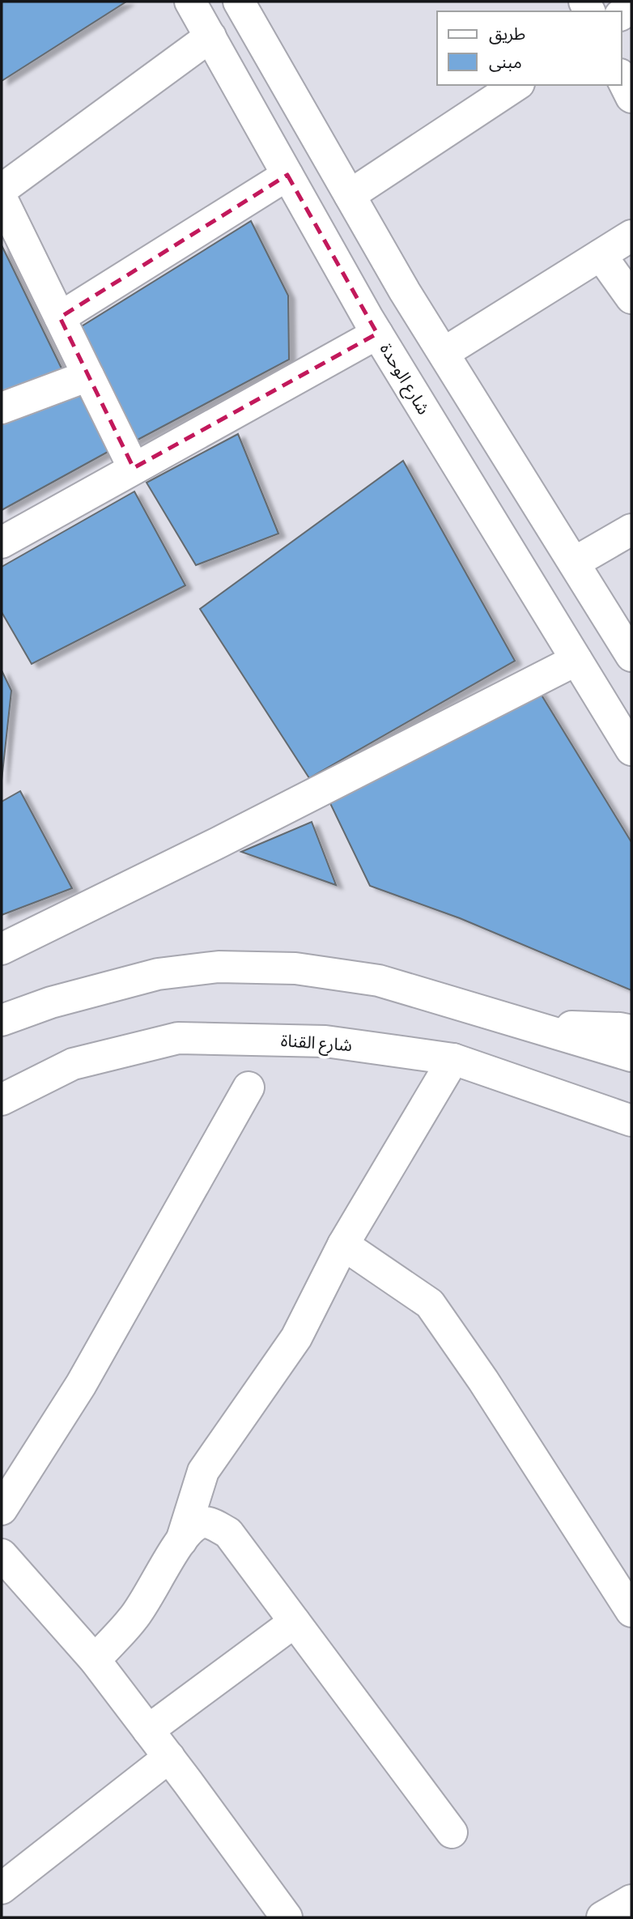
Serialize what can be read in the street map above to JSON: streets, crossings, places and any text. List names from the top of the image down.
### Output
{
  "streets": {
    "street": ["شارع الوحدة", "شارع القناة"]
  },
  "legend": ["طريق", "مبنى"]
}
